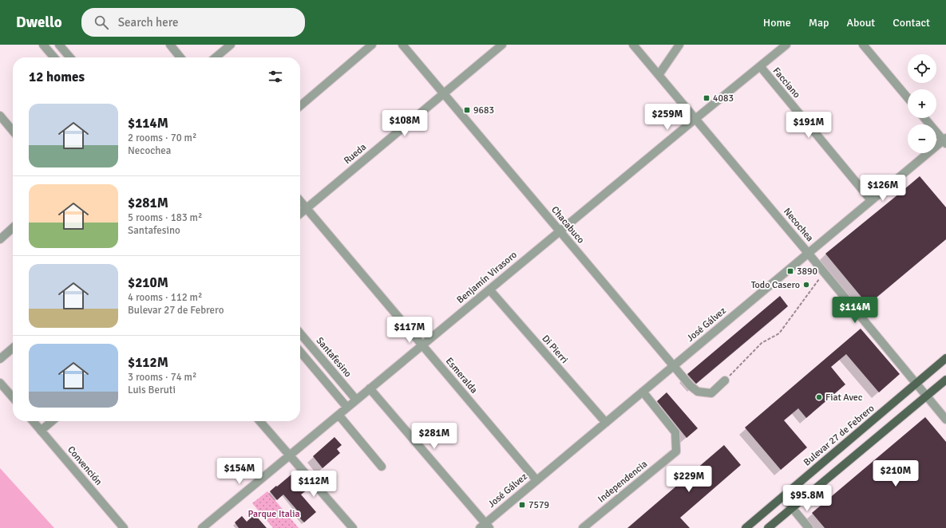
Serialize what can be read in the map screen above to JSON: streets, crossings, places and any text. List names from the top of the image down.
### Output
{
  "streets": {
    "main road": ["Bulevar 27 de Febrero"],
    "street": [
      "Facciano",
      "Rueda",
      "Chacabuco",
      "Necochea",
      "Benjamín Virasoro",
      "José Gálvez",
      "Di Pierri",
      "Santafesino",
      "Esmeralda",
      "Convención",
      "Independencia"
    ]
  },
  "crossings": [
    ["Facciano", "Benjamín Virasoro"],
    ["Facciano", "José Gálvez"],
    ["Rueda", "Chacabuco"],
    ["Rueda", "Esmeralda"],
    ["Chacabuco", "Benjamín Virasoro"],
    ["Chacabuco", "José Gálvez"],
    ["Necochea", "Benjamín Virasoro"],
    ["Necochea", "José Gálvez"],
    ["Necochea", "Bulevar 27 de Febrero"],
    ["Benjamín Virasoro", "Di Pierri"],
    ["Benjamín Virasoro", "Santafesino"],
    ["Benjamín Virasoro", "Esmeralda"],
    ["José Gálvez", "Di Pierri"],
    ["José Gálvez", "Esmeralda"],
    ["José Gálvez", "Independencia"]
  ],
  "parks": ["Parque Italia"],
  "places": {
    "transit": [
      "4083",
      "9683",
      "3890",
      "7579"
    ],
    "other": ["Todo Casero", "Fiat Avec"]
  },
  "page": {
    "header": "Dwello",
    "search": "Search here",
    "nav": [
      "Home",
      "Map",
      "About",
      "Contact"
    ],
    "map_buttons": ["+", "−"],
    "heading": "12 homes",
    "list": [
      {
        "name": "$114M",
        "note": "2 rooms · 70 m² · Necochea"
      },
      {
        "name": "$281M",
        "note": "5 rooms · 183 m² · Santafesino"
      },
      {
        "name": "$210M",
        "note": "4 rooms · 112 m² · Bulevar 27 de Febrero"
      },
      {
        "name": "$112M",
        "note": "3 rooms · 74 m² · Luis Beruti"
      }
    ],
    "price": [
      "$259M",
      "$108M",
      "$191M",
      "$126M",
      "$114M",
      "$117M",
      "$281M",
      "$154M",
      "$210M",
      "$229M",
      "$112M",
      "$95.8M"
    ]
  }
}
